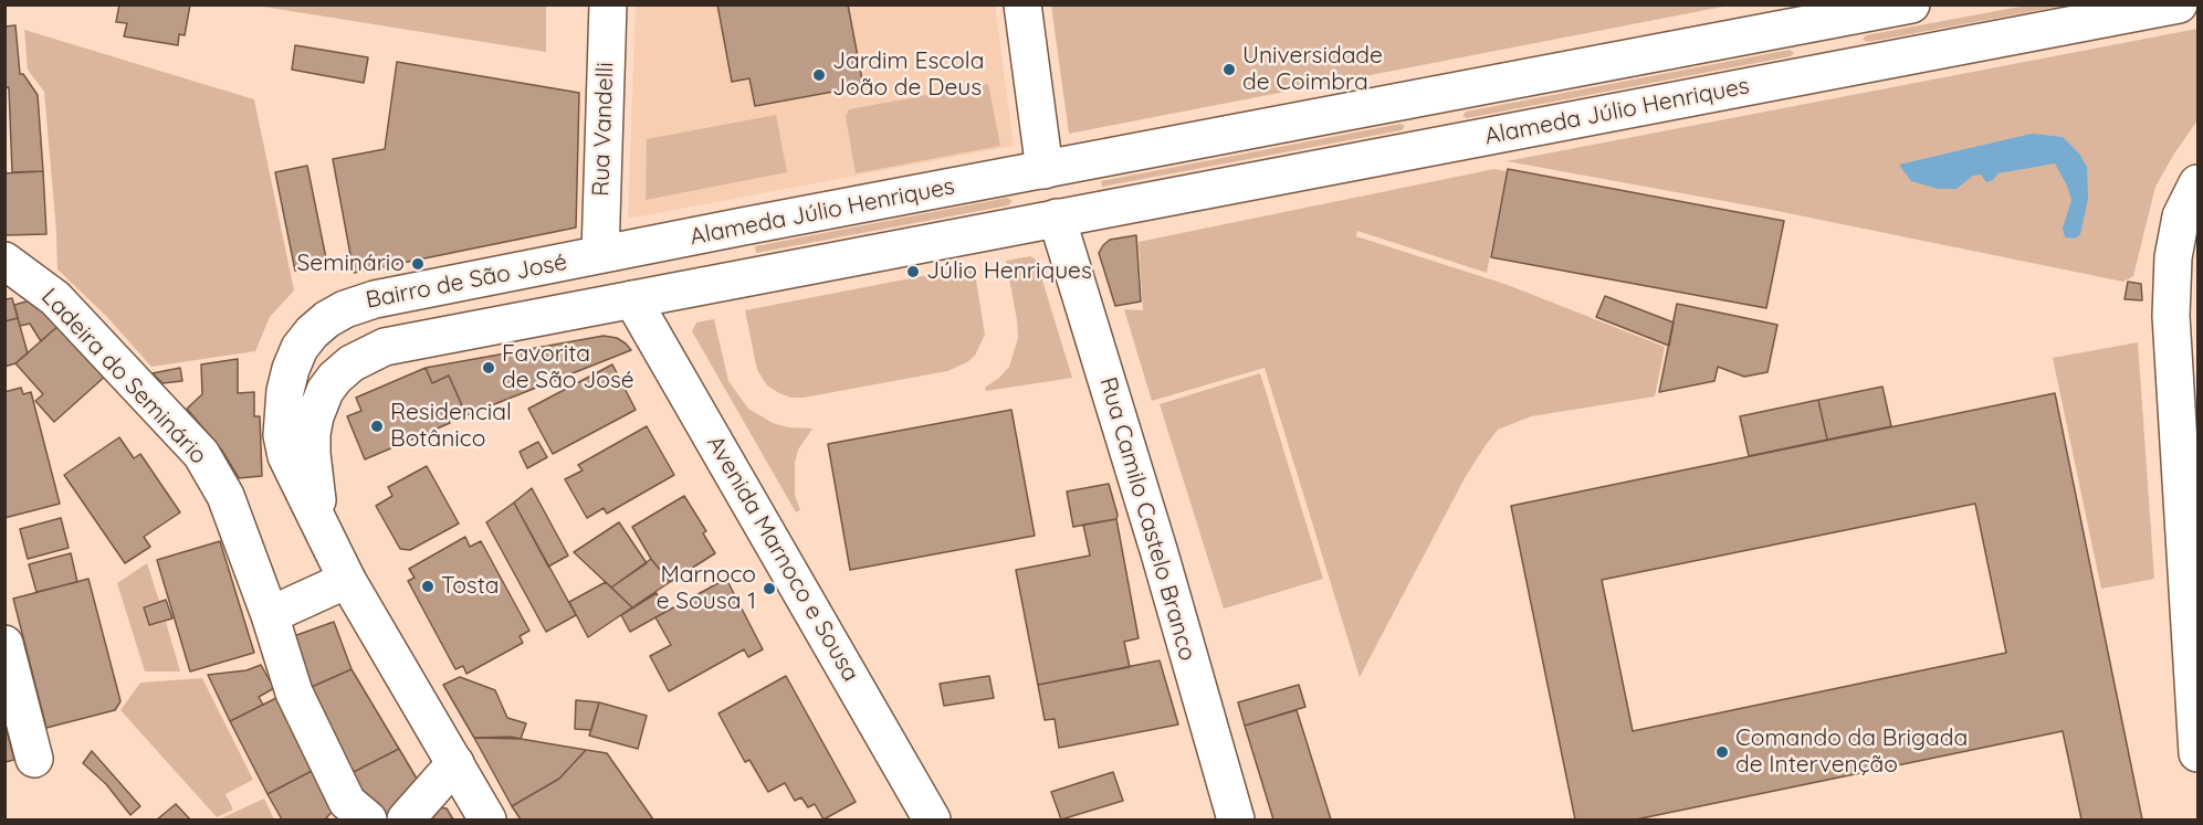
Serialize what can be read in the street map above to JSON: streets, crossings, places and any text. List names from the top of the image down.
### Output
{
  "streets": {
    "main road": [
      "Alameda Júlio Henriques",
      "Rua Vandelli",
      "Bairro de São José",
      "Ladeira do Seminário",
      "Rua Camilo Castelo Branco",
      "Avenida Marnoco e Sousa"
    ]
  },
  "crossings": [
    ["Alameda Júlio Henriques", "Rua Vandelli"],
    ["Alameda Júlio Henriques", "Bairro de São José"],
    ["Alameda Júlio Henriques", "Rua Camilo Castelo Branco"],
    ["Alameda Júlio Henriques", "Avenida Marnoco e Sousa"],
    ["Rua Vandelli", "Bairro de São José"],
    ["Rua Vandelli", "Avenida Marnoco e Sousa"],
    ["Bairro de São José", "Avenida Marnoco e Sousa"]
  ],
  "places": [
    "Universidade de Coimbra",
    "Jardim Escola João de Deus",
    "Seminário",
    "Júlio Henriques",
    "Favorita de São José",
    "Residencial Botânico",
    "Tosta",
    "Marnoco e Sousa 1",
    "Comando da Brigada de Intervenção"
  ]
}
